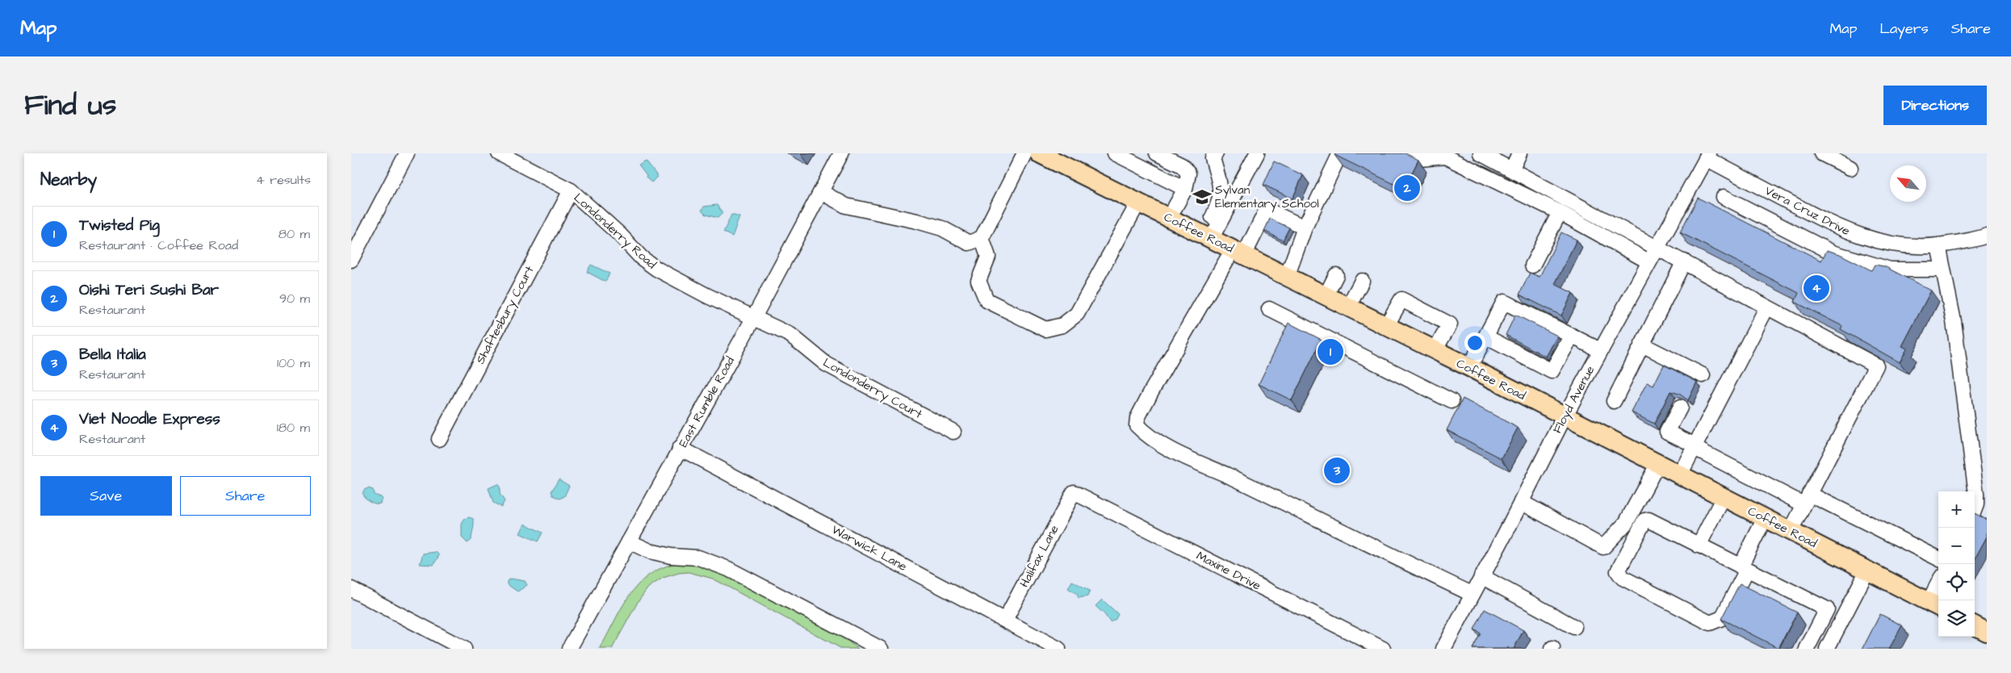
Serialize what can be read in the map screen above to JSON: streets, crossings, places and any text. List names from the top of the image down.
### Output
{
  "streets": {
    "main road": ["Coffee Road"],
    "street": [
      "Vera Cruz Drive",
      "Londonderry Road",
      "Shaftesbury Court",
      "Londonderry Court",
      "Floyd Avenue",
      "East Rumble Road",
      "Warwick Lane",
      "Halifax Lane",
      "Maxine Drive"
    ]
  },
  "crossings": [
    ["Vera Cruz Drive", "Floyd Avenue"],
    ["Londonderry Road", "Shaftesbury Court"],
    ["Londonderry Road", "Londonderry Court"],
    ["Londonderry Road", "East Rumble Road"],
    ["Coffee Road", "Floyd Avenue"],
    ["Londonderry Court", "East Rumble Road"],
    ["East Rumble Road", "Warwick Lane"],
    ["Warwick Lane", "Halifax Lane"],
    ["Halifax Lane", "Maxine Drive"]
  ],
  "places": {
    "school or university": ["Sylvan Elementary School"]
  },
  "north": "top left",
  "page": {
    "header": "Map",
    "nav": ["Map", "Layers", "Share"],
    "title": "Find us",
    "buttons": [
      "Directions",
      ["Save", "Share"]
    ],
    "heading": ["Nearby", "4 results"],
    "pins": [
      "2",
      "4",
      "1",
      "3"
    ],
    "list": [
      {
        "mark": "1",
        "name": "Twisted Pig",
        "note": "Restaurant · Coffee Road",
        "value": "80 m"
      },
      {
        "mark": "2",
        "name": "Oishi Teri Sushi Bar",
        "note": "Restaurant",
        "value": "90 m"
      },
      {
        "mark": "3",
        "name": "Bella Italia",
        "note": "Restaurant",
        "value": "100 m"
      },
      {
        "mark": "4",
        "name": "Viet Noodle Express",
        "note": "Restaurant",
        "value": "180 m"
      }
    ],
    "map_buttons": ["+", "−"]
  }
}
